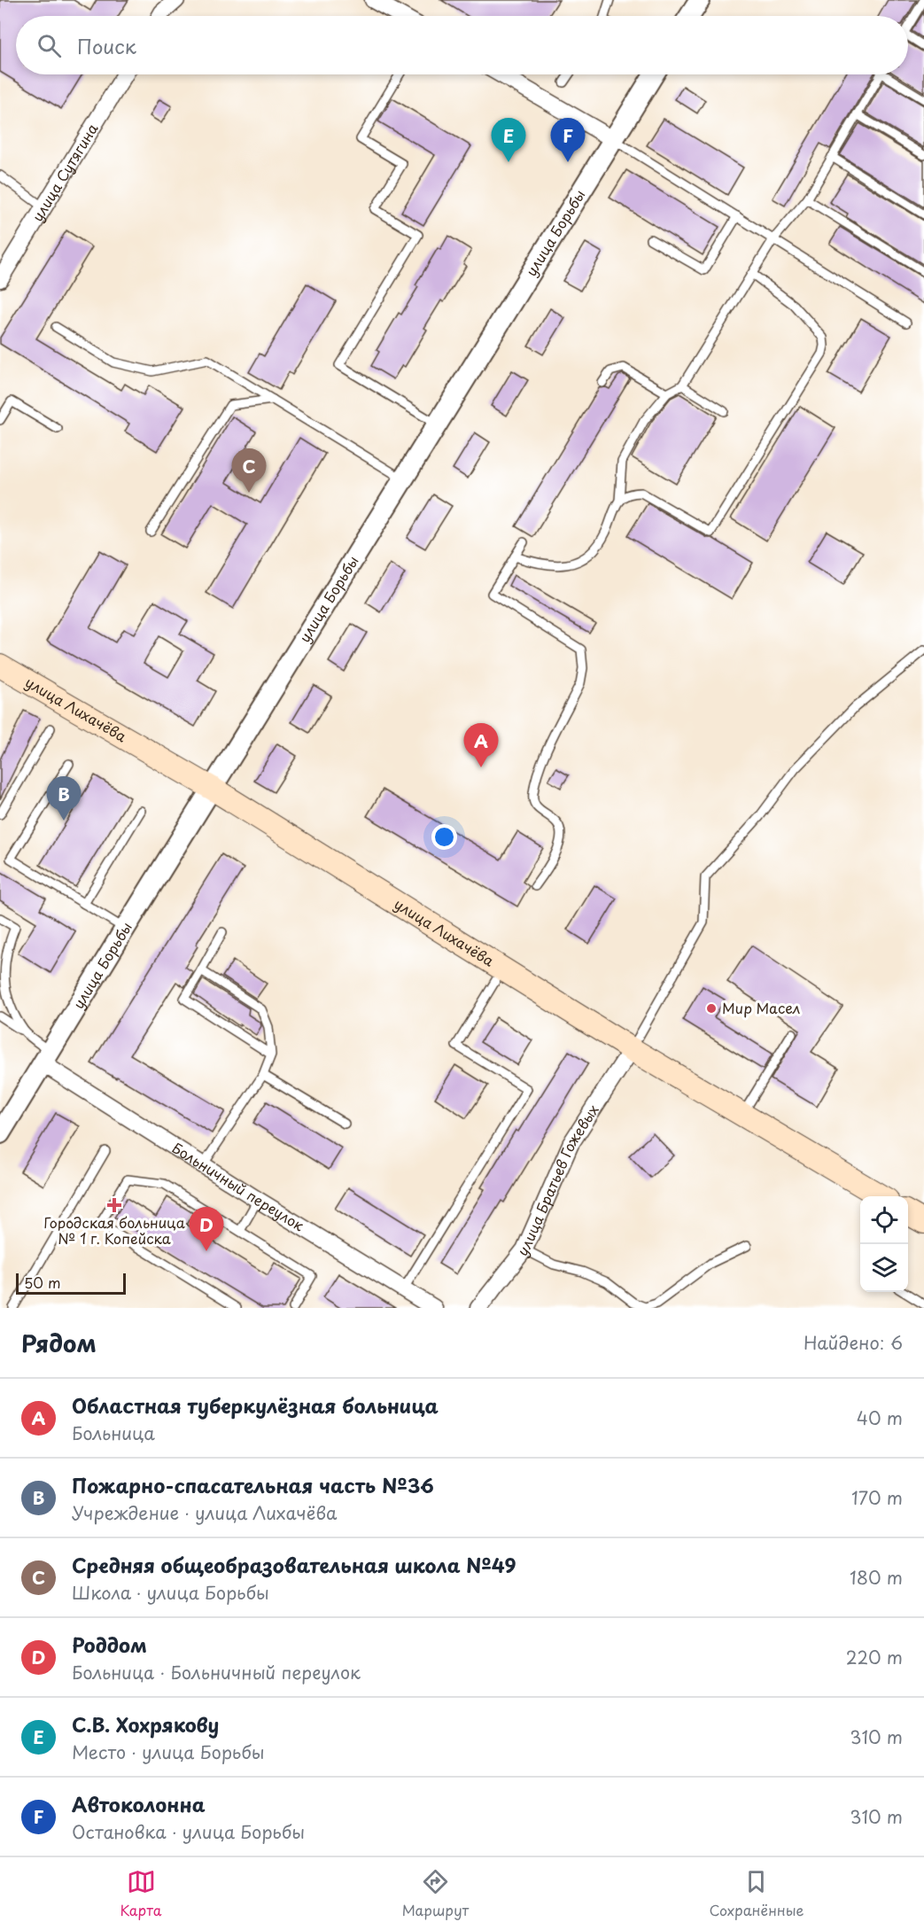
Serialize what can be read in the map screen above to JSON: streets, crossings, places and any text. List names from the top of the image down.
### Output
{
  "streets": {
    "main road": ["улица Лихачёва"],
    "street": [
      "улица Сутягина",
      "улица Борьбы",
      "улица Братьев Гожевых",
      "Больничный переулок"
    ]
  },
  "crossings": [
    ["улица Борьбы", "улица Лихачёва"],
    ["улица Борьбы", "Больничный переулок"],
    ["улица Лихачёва", "улица Братьев Гожевых"]
  ],
  "places": {
    "other": ["Мир Масел"],
    "health": ["Городская больница № 1 г. Копейска"]
  },
  "scale_bar": "50 m",
  "page": {
    "search": "Поиск",
    "pins": [
      "E",
      "F",
      "C",
      "A",
      "B",
      "D"
    ],
    "scale": "50 m",
    "heading": ["Рядом", "Найдено: 6"],
    "list": [
      {
        "mark": "A",
        "name": "Областная туберкулёзная больница",
        "note": "Больница",
        "value": "40 m"
      },
      {
        "mark": "B",
        "name": "Пожарно-спасательная часть №36",
        "note": "Учреждение · улица Лихачёва",
        "value": "170 m"
      },
      {
        "mark": "C",
        "name": "Средняя общеобразовательная школа №49",
        "note": "Школа · улица Борьбы",
        "value": "180 m"
      },
      {
        "mark": "D",
        "name": "Роддом",
        "note": "Больница · Больничный переулок",
        "value": "220 m"
      },
      {
        "mark": "E",
        "name": "С.В. Хохрякову",
        "note": "Место · улица Борьбы",
        "value": "310 m"
      },
      {
        "mark": "F",
        "name": "Автоколонна",
        "note": "Остановка · улица Борьбы",
        "value": "310 m"
      }
    ],
    "nav": ["Карта", "Маршрут", "Сохранённые"]
  }
}
